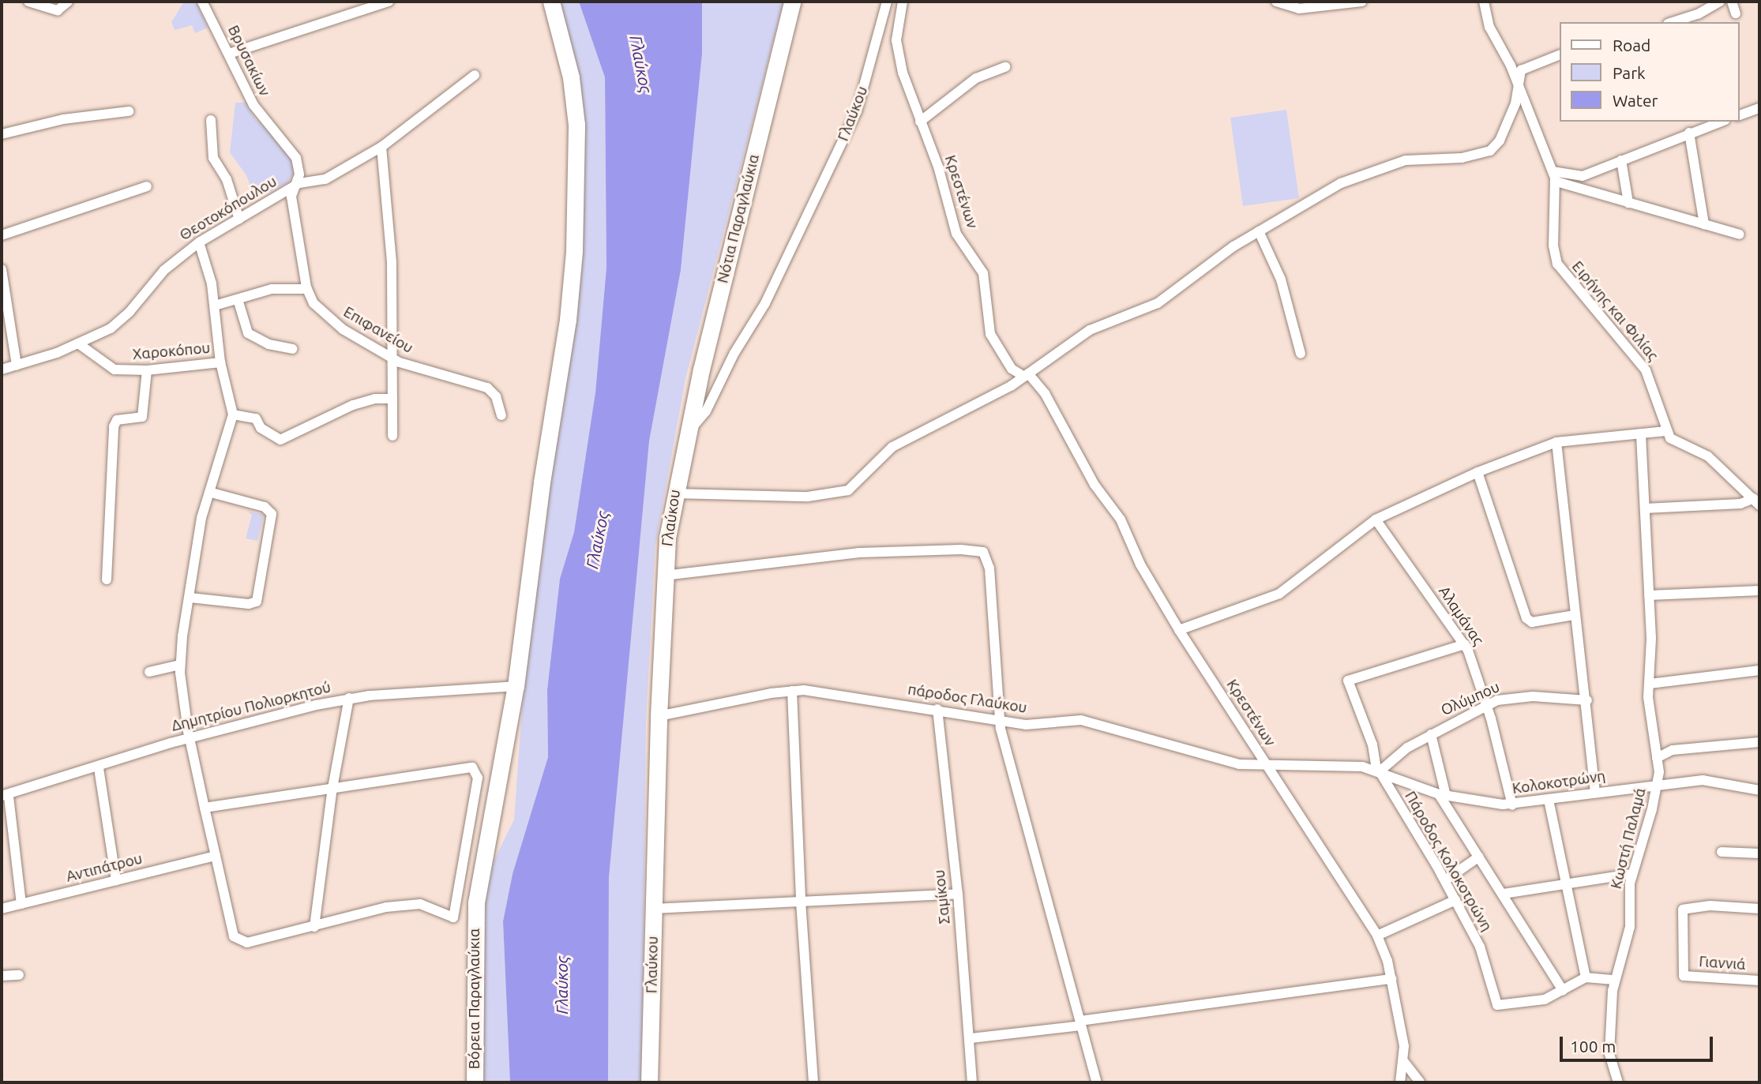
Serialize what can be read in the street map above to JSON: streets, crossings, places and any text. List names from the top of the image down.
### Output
{
  "streets": {
    "main road": ["Γλαύκου", "Νότια Παραγλαύκια", "Βόρεια Παραγλαύκια"],
    "street": [
      "Βρυσακίων",
      "Κρεστένων",
      "Θεοτοκόπουλου",
      "Ειρήνης και Φιλίας",
      "Επιφανείου",
      "Χαροκόπου",
      "Αλαμάνας",
      "πάροδος Γλαύκου",
      "Ολύμπου",
      "Δημητρίου Πολιορκητού",
      "Κολοκοτρώνη",
      "Κωστή Παλαμά",
      "Πάροδος Κολοκοτρώνη",
      "Αντιπάτρου",
      "Σαμίκου",
      "Γιαννιά"
    ]
  },
  "crossings": [
    ["Βρυσακίων", "Θεοτοκόπουλου"],
    ["Βρυσακίων", "Επιφανείου"],
    ["Γλαύκου", "Νότια Παραγλαύκια"],
    ["Γλαύκου", "πάροδος Γλαύκου"],
    ["Κρεστένων", "πάροδος Γλαύκου"],
    ["Κρεστένων", "Κολοκοτρώνη"],
    ["Θεοτοκόπουλου", "Επιφανείου"],
    ["Θεοτοκόπουλου", "Χαροκόπου"],
    ["Αλαμάνας", "Ολύμπου"],
    ["Αλαμάνας", "Κολοκοτρώνη"],
    ["Αλαμάνας", "Πάροδος Κολοκοτρώνη"],
    ["πάροδος Γλαύκου", "Κολοκοτρώνη"],
    ["πάροδος Γλαύκου", "Σαμίκου"],
    ["Ολύμπου", "Κολοκοτρώνη"],
    ["Ολύμπου", "Πάροδος Κολοκοτρώνη"],
    ["Δημητρίου Πολιορκητού", "Βόρεια Παραγλαύκια"],
    ["Κολοκοτρώνη", "Κωστή Παλαμά"],
    ["Κολοκοτρώνη", "Πάροδος Κολοκοτρώνη"]
  ],
  "water": ["Γλαύκος"],
  "legend": ["Road", "Park", "Water"],
  "scale_bar": "100 m"
}
